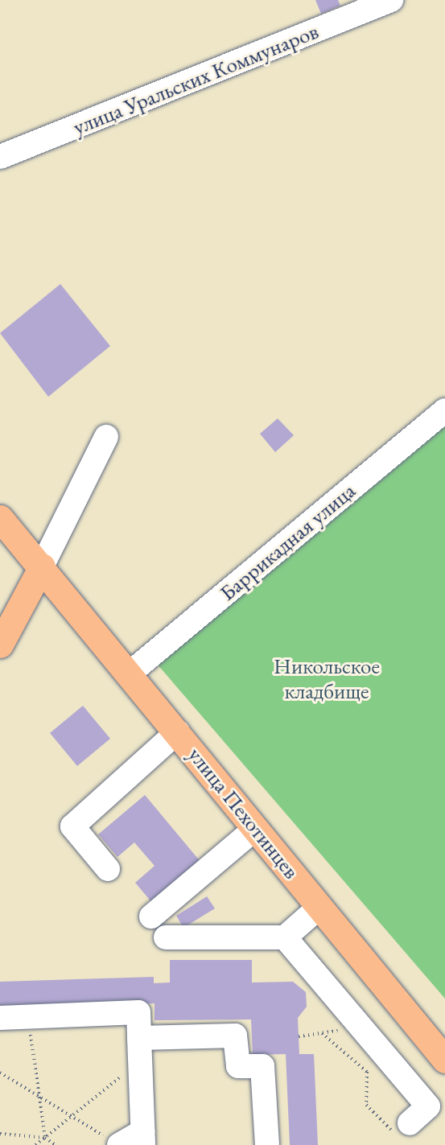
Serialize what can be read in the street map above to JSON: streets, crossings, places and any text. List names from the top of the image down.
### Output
{
  "streets": {
    "main road": ["улица Пехотинцев"],
    "street": ["улица Уральских Коммунаров", "Баррикадная улица"]
  },
  "crossings": [
    ["Баррикадная улица", "улица Пехотинцев"]
  ],
  "parks": ["Никольское кладбище"]
}
